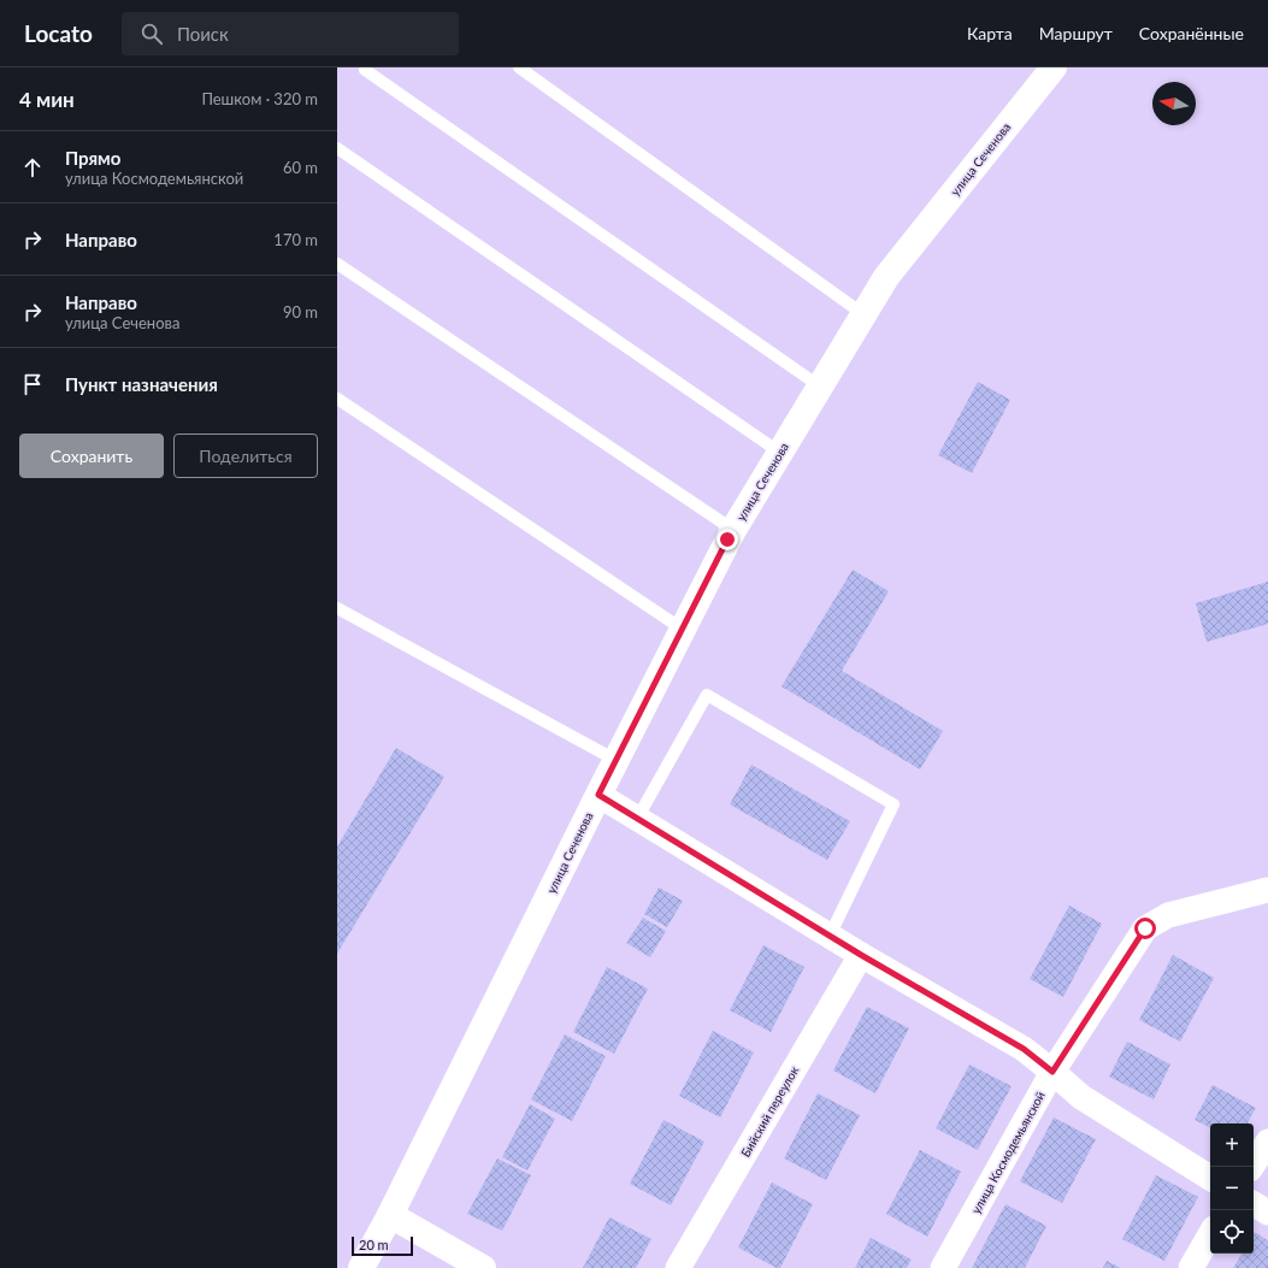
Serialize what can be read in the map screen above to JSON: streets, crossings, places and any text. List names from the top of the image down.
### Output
{
  "streets": {
    "street": ["улица Сеченова", "Бийский переулок", "улица Космодемьянской"]
  },
  "scale_bar": "20 m",
  "north": "left",
  "page": {
    "header": "Locato",
    "search": "Поиск",
    "nav": ["Карта", "Маршрут", "Сохранённые"],
    "heading": ["4 мин", "Пешком · 320 m"],
    "list": [
      ["Прямо", "улица Космодемьянской", "60 m"],
      ["Направо", "170 m"],
      ["Направо", "улица Сеченова", "90 m"],
      "Пункт назначения"
    ],
    "buttons": ["Сохранить", "Поделиться"],
    "map_buttons": ["+", "−"],
    "scale": "20 m"
  }
}
